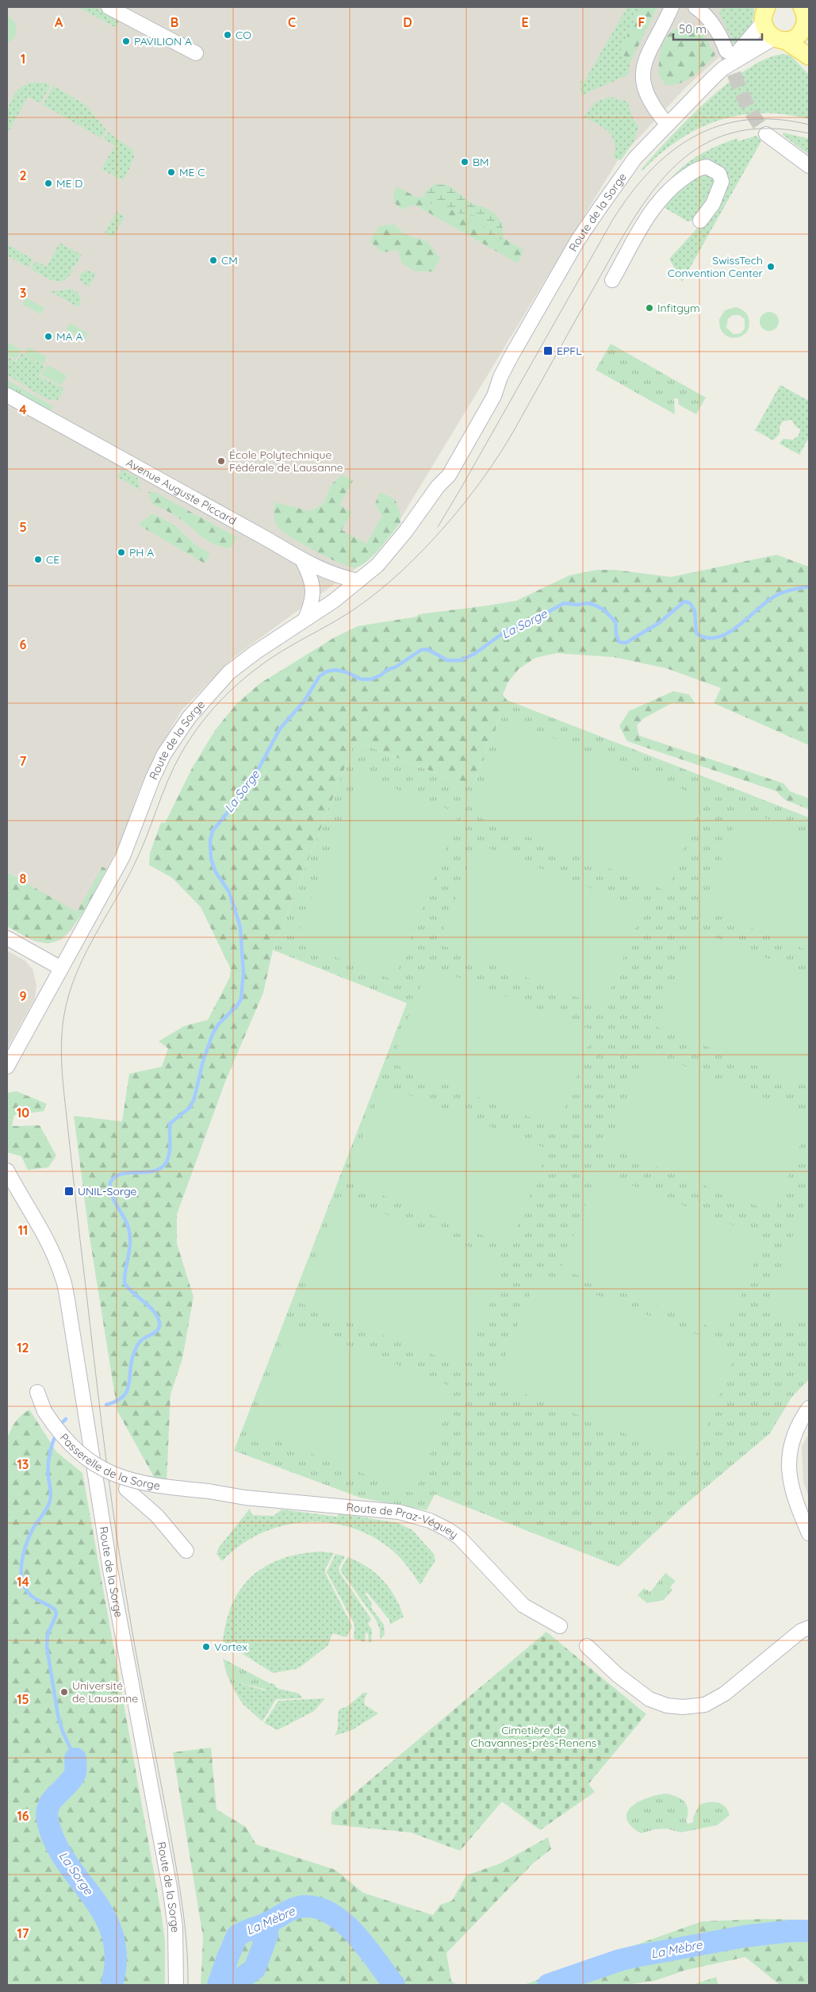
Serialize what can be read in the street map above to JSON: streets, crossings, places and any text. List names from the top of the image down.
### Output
{
  "streets": {
    "street": [
      "Route de la Sorge",
      "Avenue Auguste Piccard",
      "Passerelle de la Sorge",
      "Route de Praz-Véguey"
    ]
  },
  "crossings": [
    ["Route de la Sorge", "Avenue Auguste Piccard"],
    ["Passerelle de la Sorge", "Route de Praz-Véguey"]
  ],
  "water": ["La Sorge", "La Mèbre"],
  "parks": ["Cimetière de Chavannes-près-Renens"],
  "places": {
    "other": [
      "CO",
      "PAVILION A",
      "BM",
      "ME C",
      "ME D",
      "CM",
      "SwissTech Convention Center",
      "Infitgym",
      "MA A",
      "École Polytechnique Fédérale de Lausanne",
      "PH A",
      "CE",
      "Vortex",
      "Université de Lausanne"
    ],
    "transit": ["EPFL", "UNIL-Sorge"]
  },
  "scale_bar": "50 m",
  "grid": {
    "columns": [
      "A",
      "B",
      "C",
      "D",
      "E",
      "F"
    ],
    "rows": [
      "1",
      "2",
      "3",
      "4",
      "5",
      "6",
      "7",
      "8",
      "9",
      "10",
      "11",
      "12",
      "13",
      "14",
      "15",
      "16",
      "17"
    ]
  }
}
